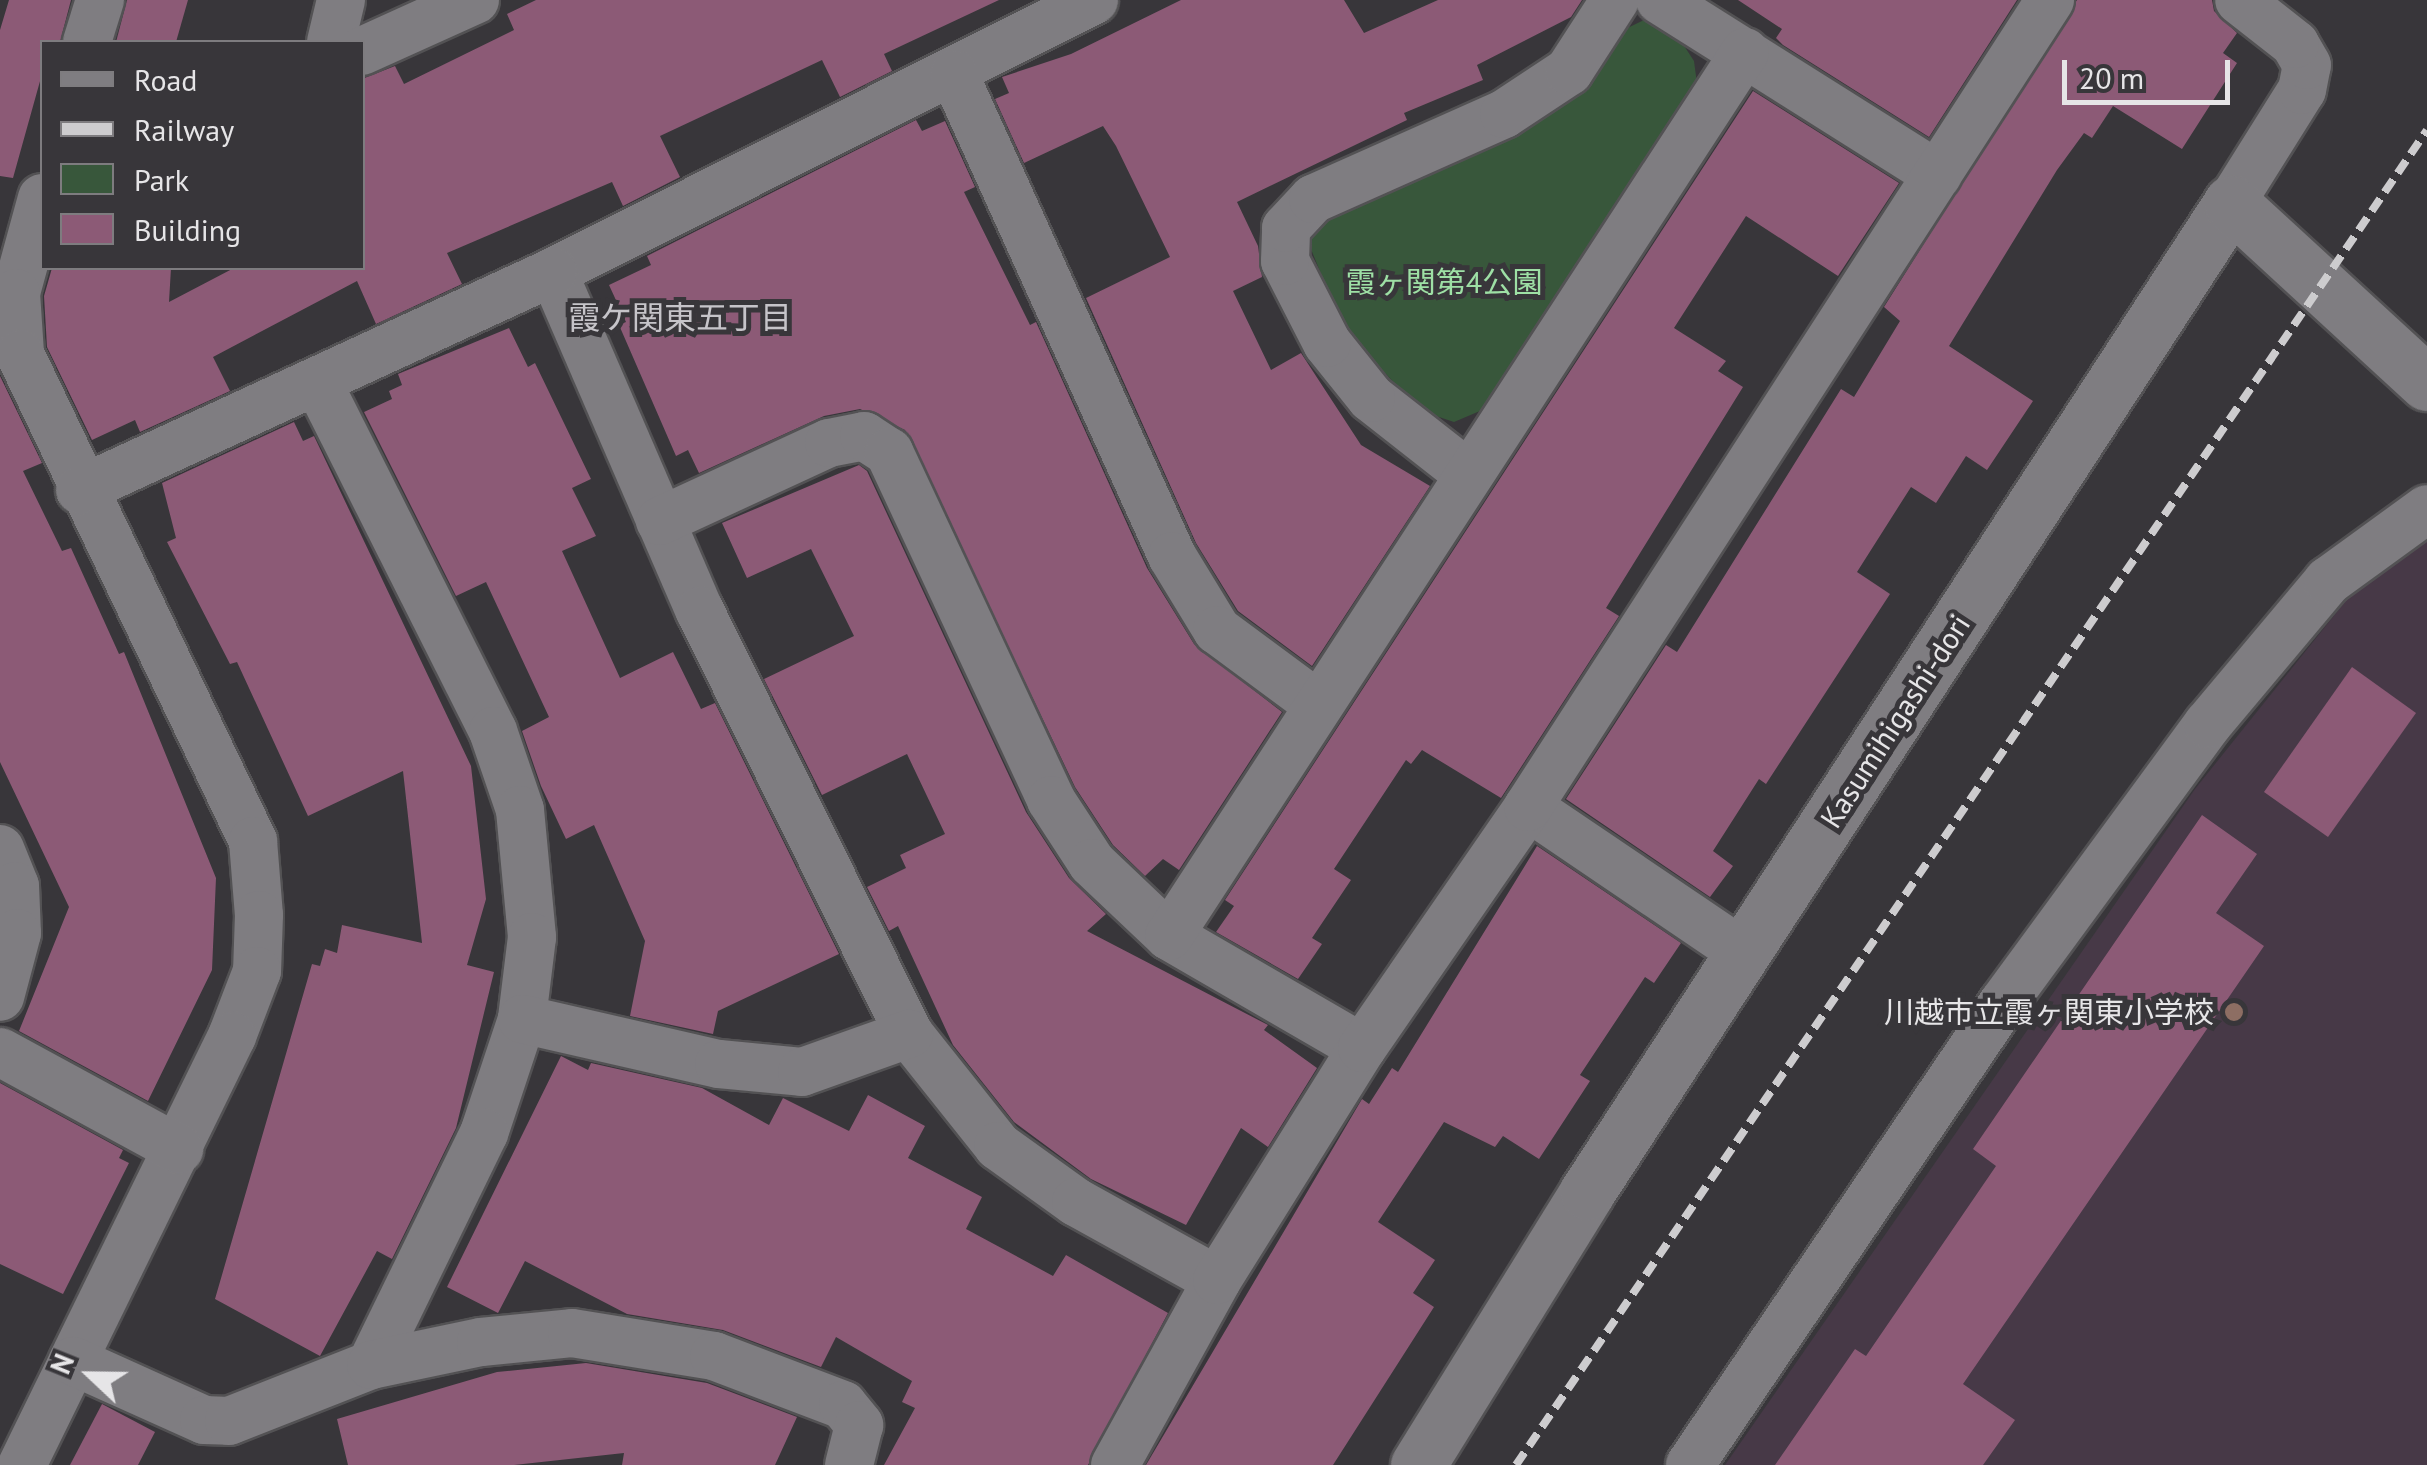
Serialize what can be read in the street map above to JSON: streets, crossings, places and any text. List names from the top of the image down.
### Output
{
  "streets": {
    "street": ["Kasumihigashi-dori"]
  },
  "districts": ["霞ケ関東五丁目"],
  "parks": ["霞ヶ関第4公園"],
  "places": ["川越市立霞ヶ関東小学校"],
  "legend": [
    "Road",
    "Railway",
    "Park",
    "Building"
  ],
  "scale_bar": "20 m",
  "north": "left"
}
